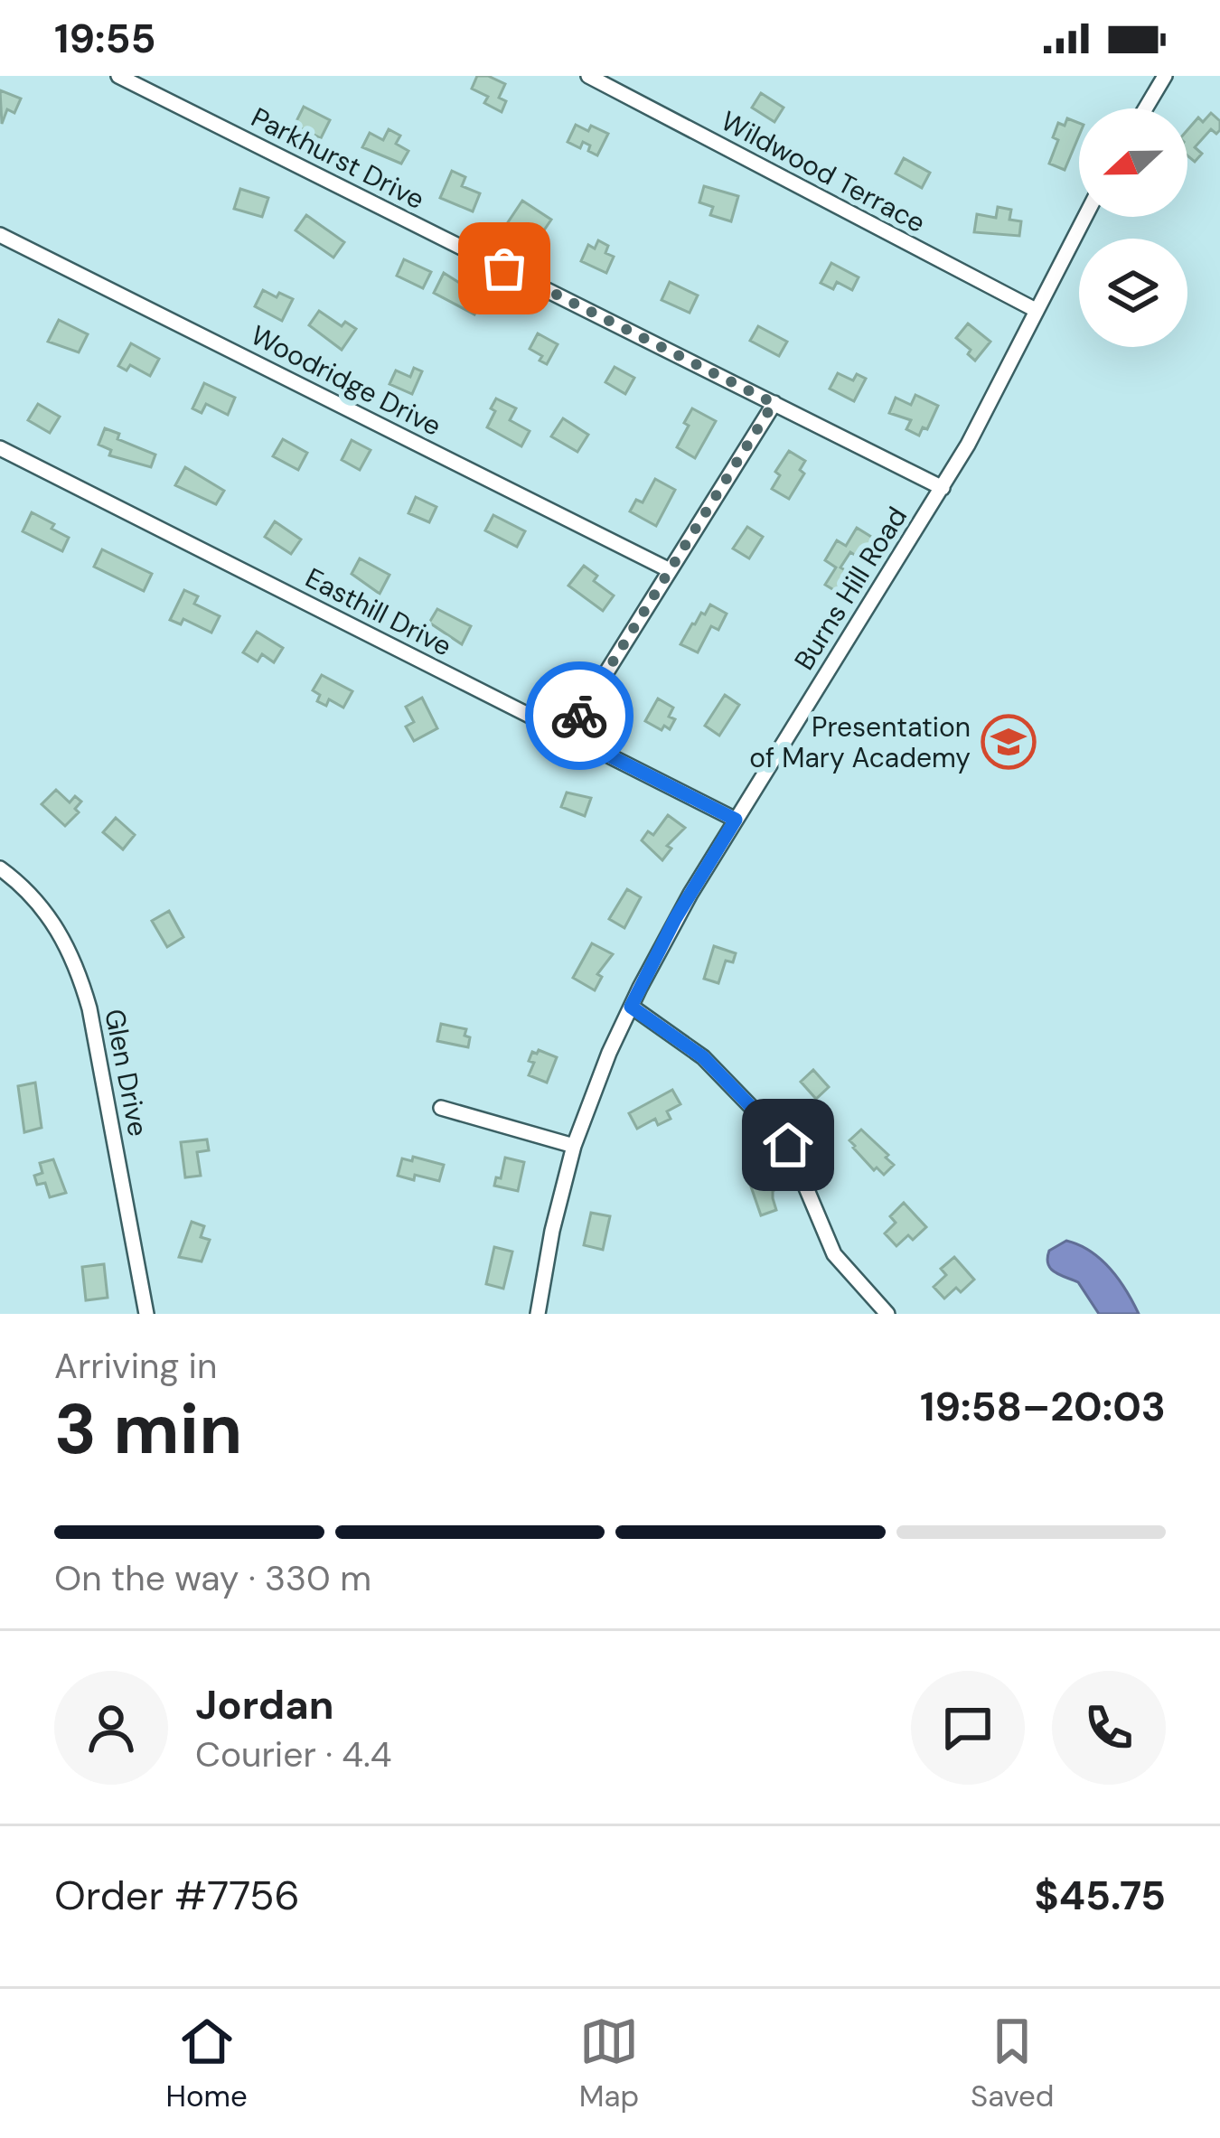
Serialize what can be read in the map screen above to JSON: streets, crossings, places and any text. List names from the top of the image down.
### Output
{
  "streets": {
    "street": [
      "Parkhurst Drive",
      "Wildwood Terrace",
      "Woodridge Drive",
      "Burns Hill Road",
      "Easthill Drive",
      "Glen Drive"
    ]
  },
  "crossings": [
    ["Parkhurst Drive", "Burns Hill Road"],
    ["Wildwood Terrace", "Burns Hill Road"],
    ["Burns Hill Road", "Easthill Drive"]
  ],
  "places": {
    "school or university": ["Presentation of Mary Academy"]
  },
  "north": "left",
  "page": {
    "status": "19:55",
    "heading": ["3 min", "Arriving in", "19:58–20:03"],
    "panel": [
      "Jordan",
      "Courier · 4.4",
      "Order #7756",
      "$45.75"
    ],
    "bar": "On the way · 330 m",
    "tabs": ["Home", "Map", "Saved"]
  }
}
